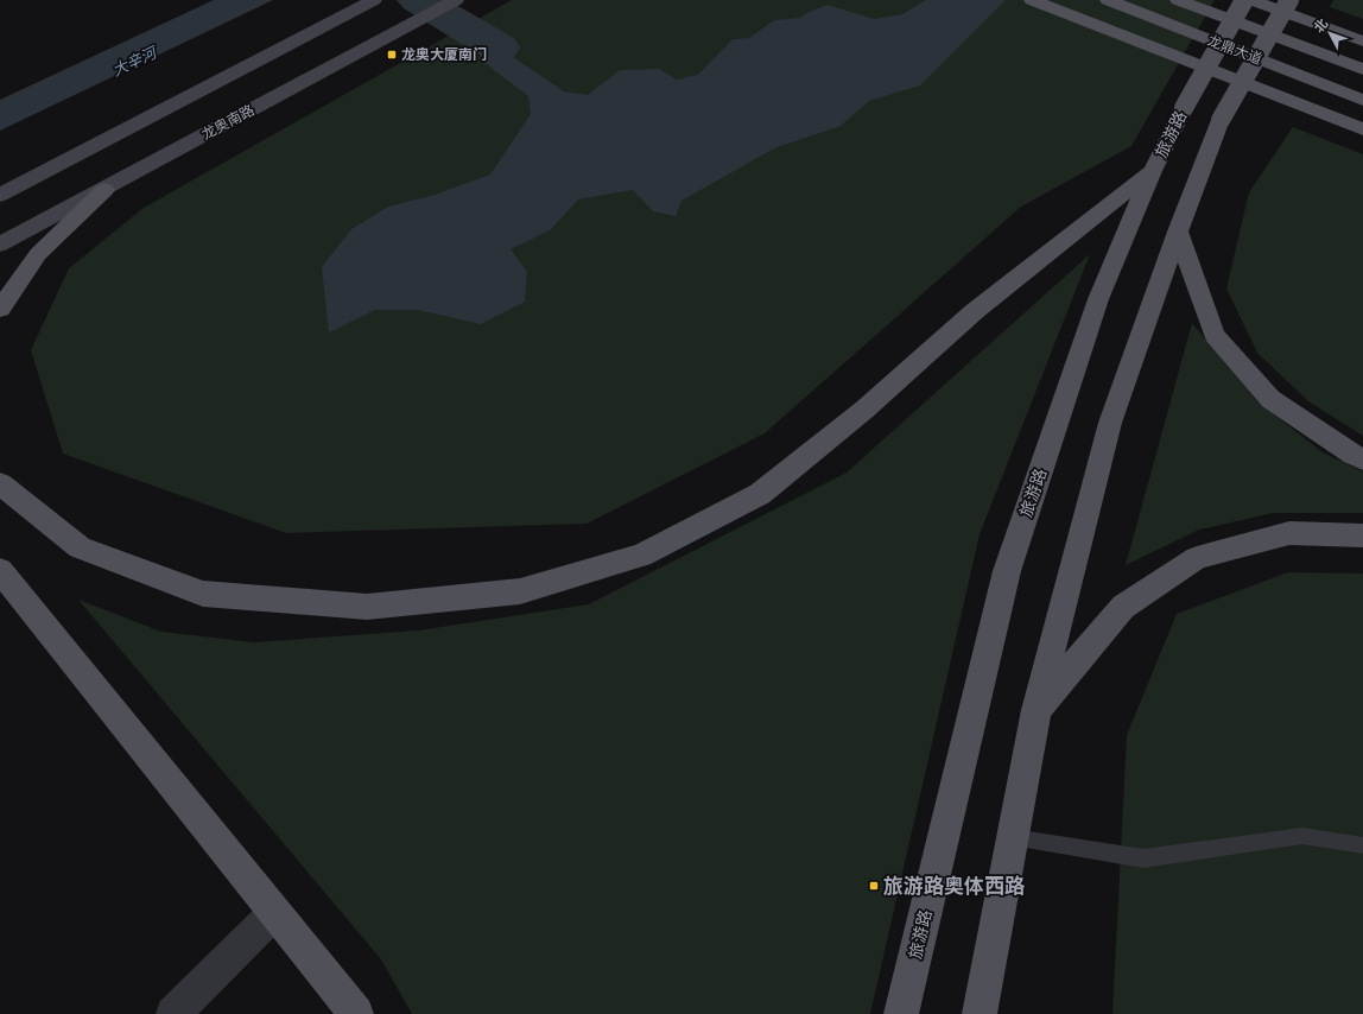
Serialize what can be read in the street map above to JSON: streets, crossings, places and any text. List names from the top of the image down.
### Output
{
  "streets": {
    "main road": ["龙鼎大道", "龙奥南路", "旅游路"]
  },
  "water": ["大辛河"],
  "places": {
    "transit": ["龙奥大厦南门", "旅游路奥体西路"]
  },
  "north": "top left"
}
